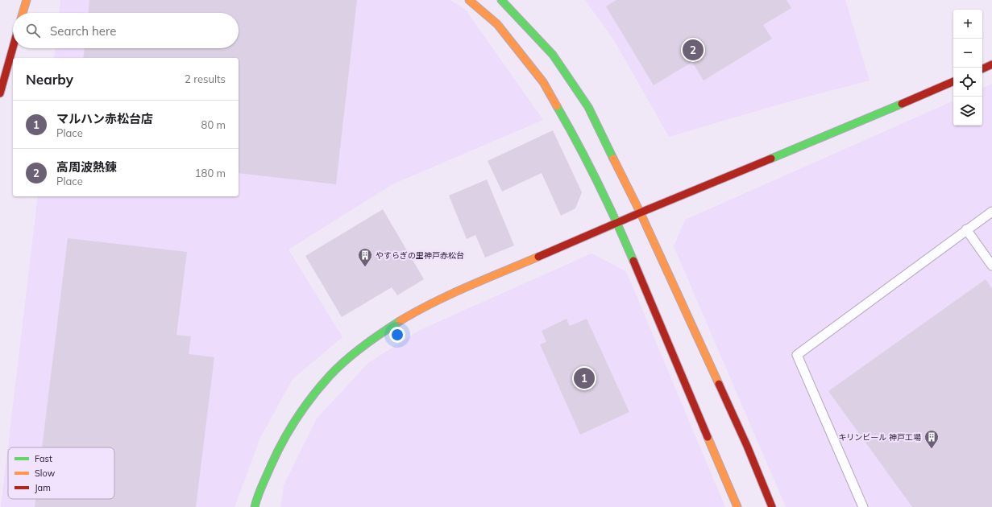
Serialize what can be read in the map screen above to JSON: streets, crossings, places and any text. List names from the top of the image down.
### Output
{
  "places": {
    "building": ["やすらぎの里神戸赤松台", "キリンビール 神戸工場"]
  },
  "legend": ["Fast", "Slow", "Jam"],
  "page": {
    "map_buttons": ["+", "−"],
    "search": "Search here",
    "pins": ["2", "1"],
    "heading": ["Nearby", "2 results"],
    "list": [
      {
        "mark": "1",
        "name": "マルハン赤松台店",
        "note": "Place",
        "value": "80 m"
      },
      {
        "mark": "2",
        "name": "高周波熱錬",
        "note": "Place",
        "value": "180 m"
      }
    ]
  }
}
